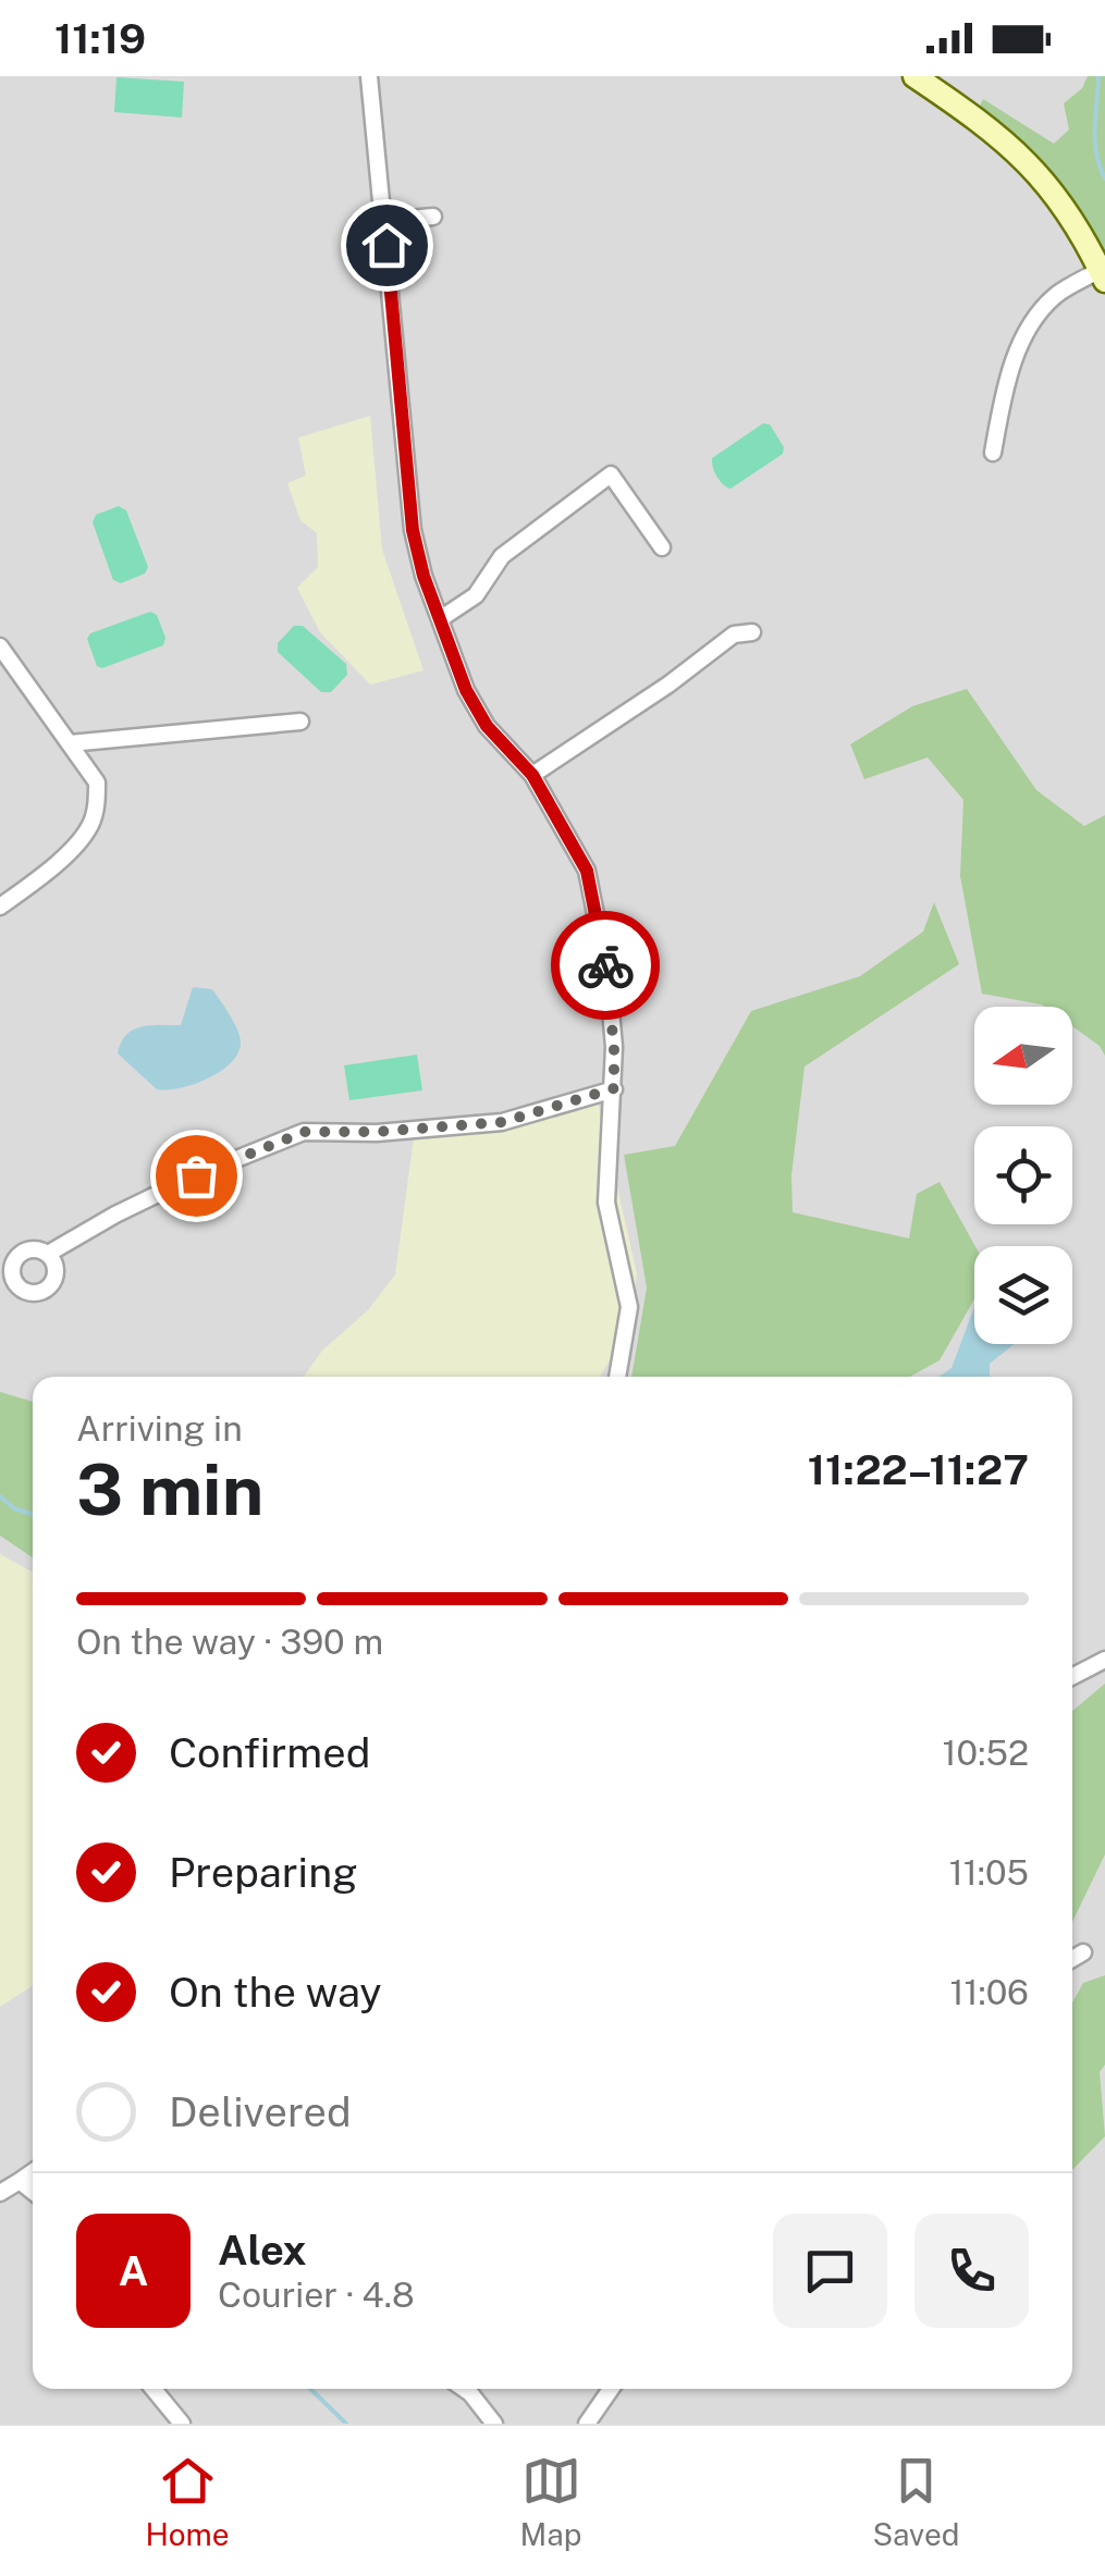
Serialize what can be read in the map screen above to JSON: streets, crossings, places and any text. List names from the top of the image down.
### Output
{
  "north": "left",
  "page": {
    "status": "11:19",
    "heading": ["3 min", "Arriving in", "11:22–11:27"],
    "panel": ["Alex", "Courier · 4.8"],
    "bar": "On the way · 390 m",
    "list": [
      ["Confirmed", "10:52"],
      ["Preparing", "11:05"],
      ["On the way", "11:06"],
      "Delivered"
    ],
    "round": "A",
    "tabs": ["Home", "Map", "Saved"]
  }
}
